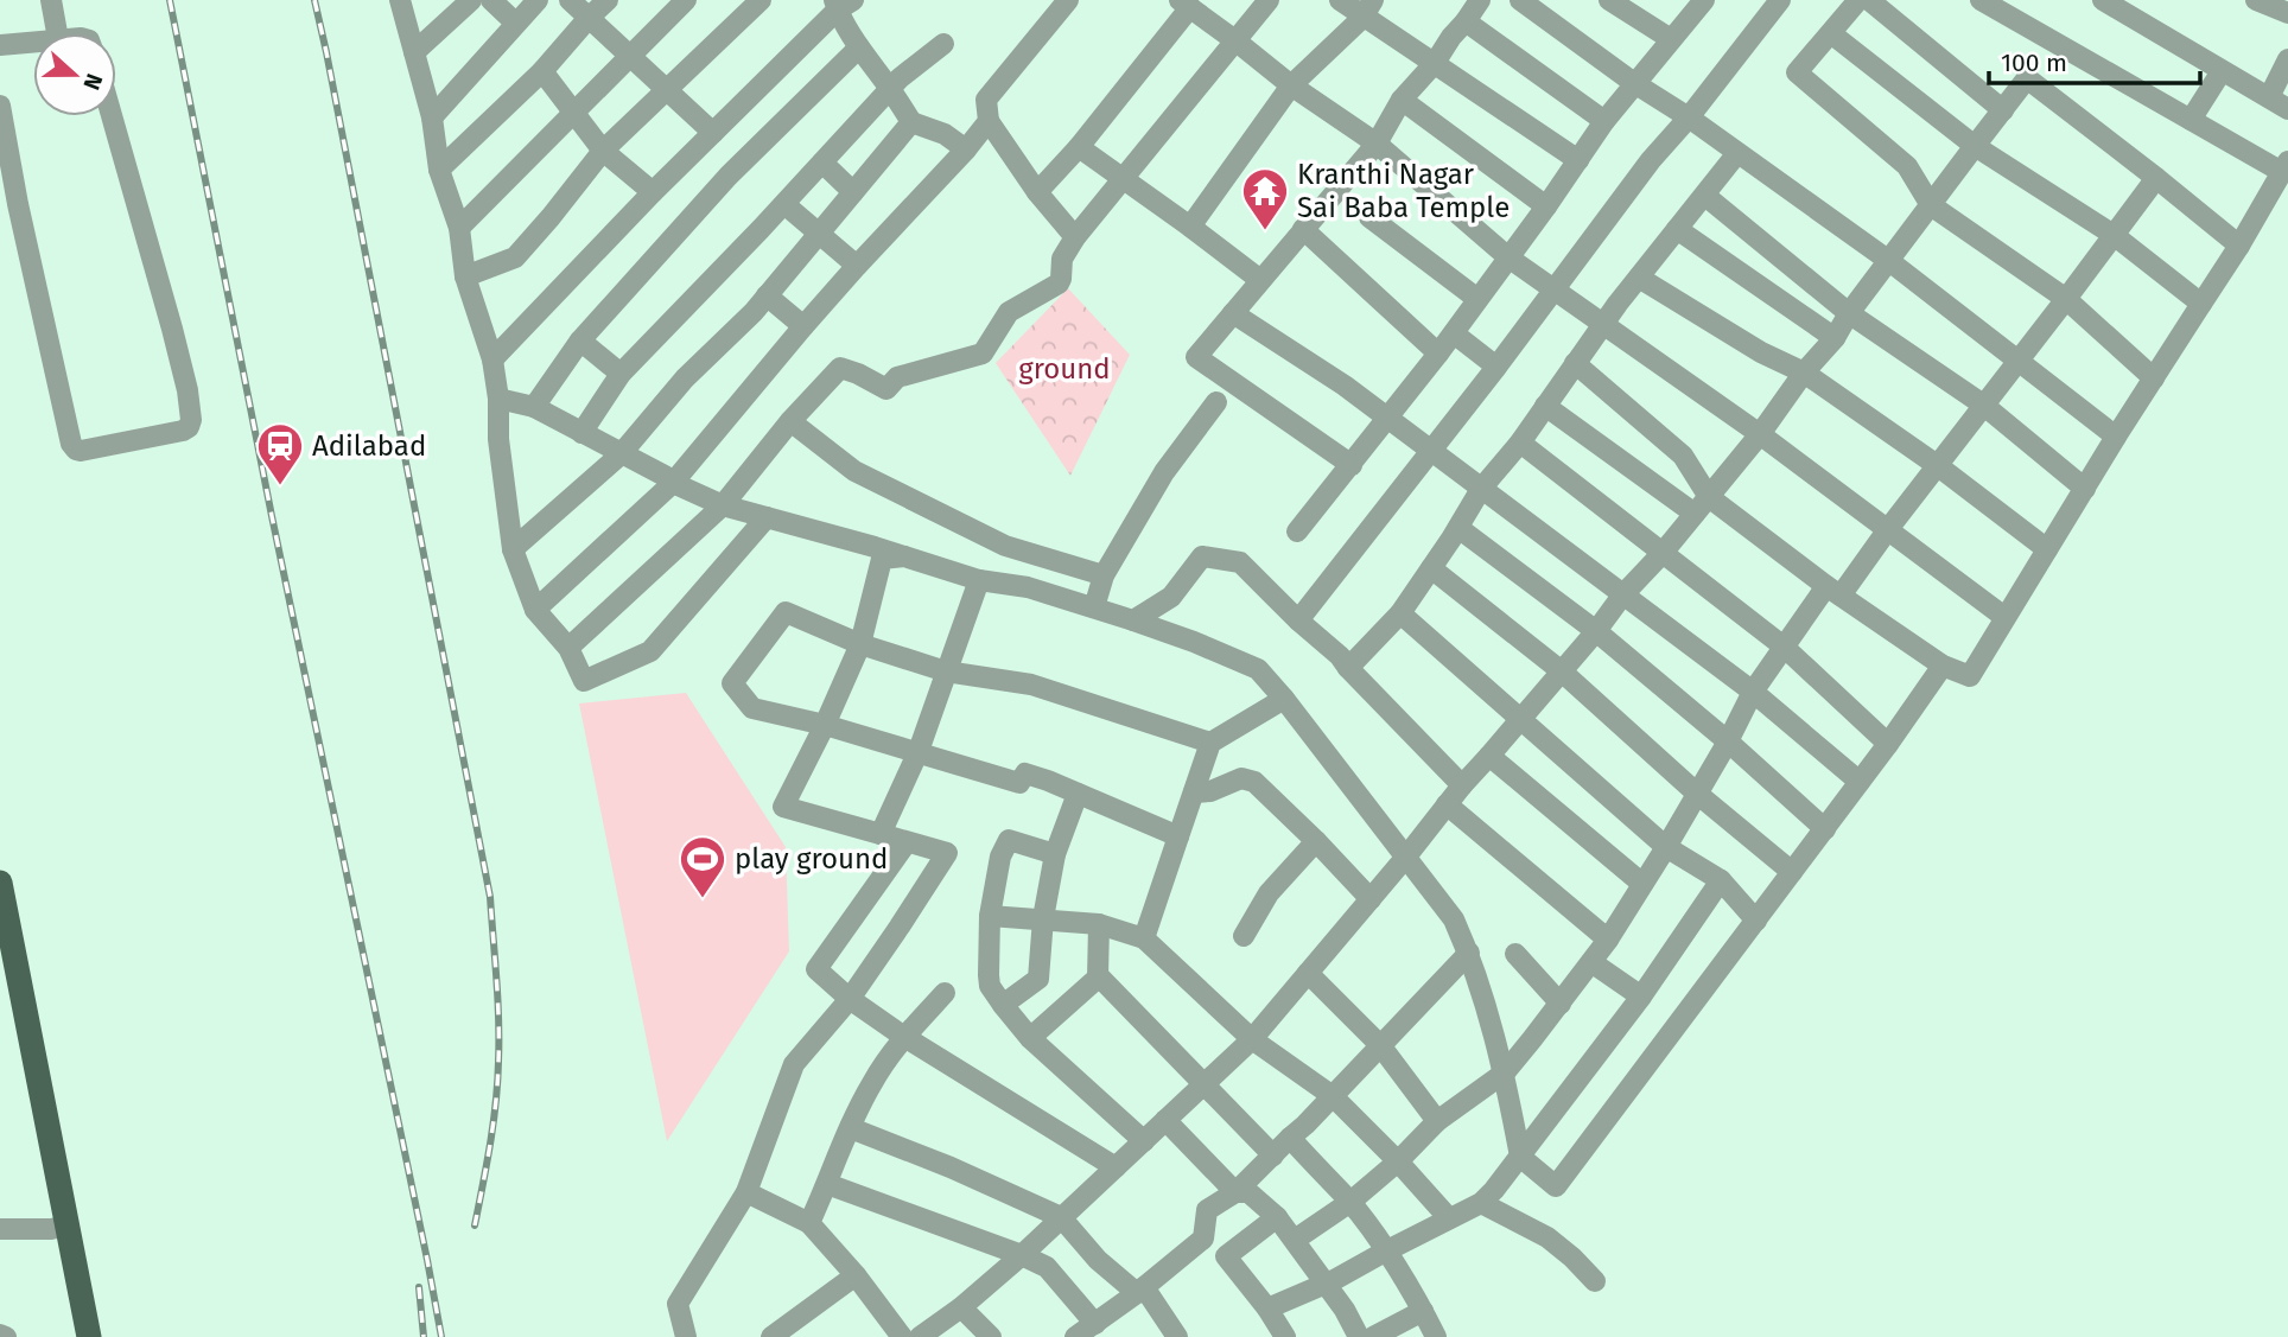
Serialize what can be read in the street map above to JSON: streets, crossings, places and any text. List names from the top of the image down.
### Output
{
  "parks": ["ground"],
  "places": {
    "temple": ["Kranthi Nagar Sai Baba Temple"],
    "station": ["Adilabad"],
    "sports": ["play ground"]
  },
  "scale_bar": "100 m",
  "north": "right"
}
